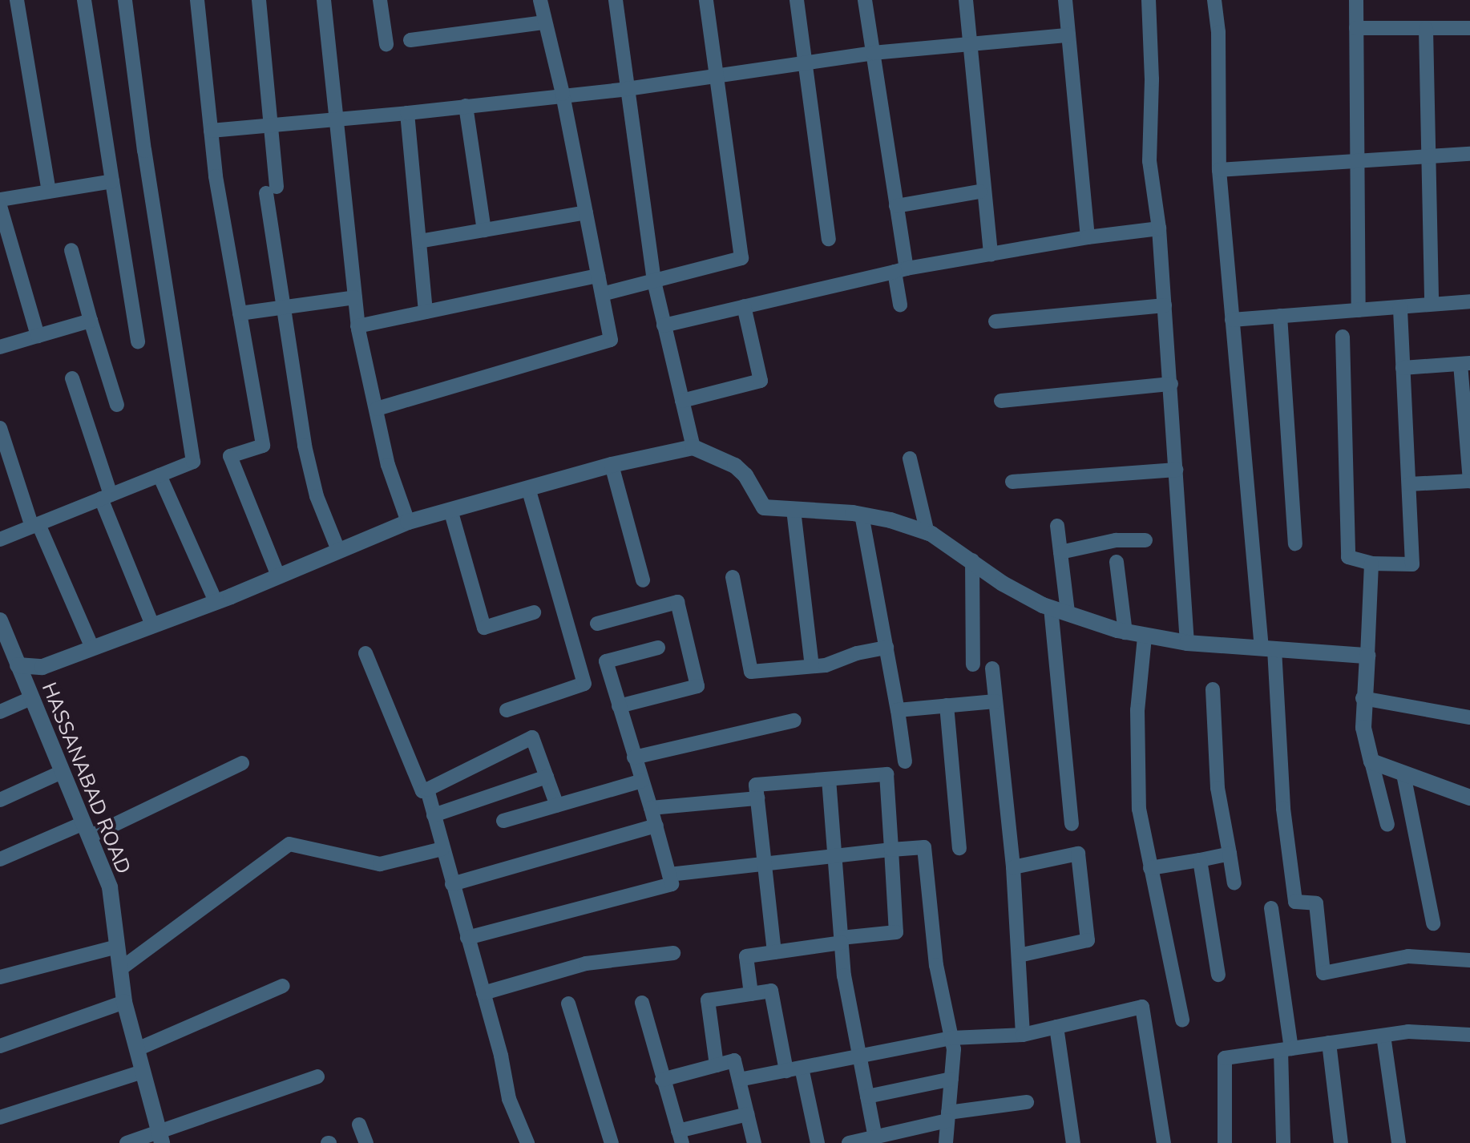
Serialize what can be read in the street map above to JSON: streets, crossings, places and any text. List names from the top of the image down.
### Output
{
  "streets": {
    "street": ["HASSANABAD ROAD"]
  }
}
